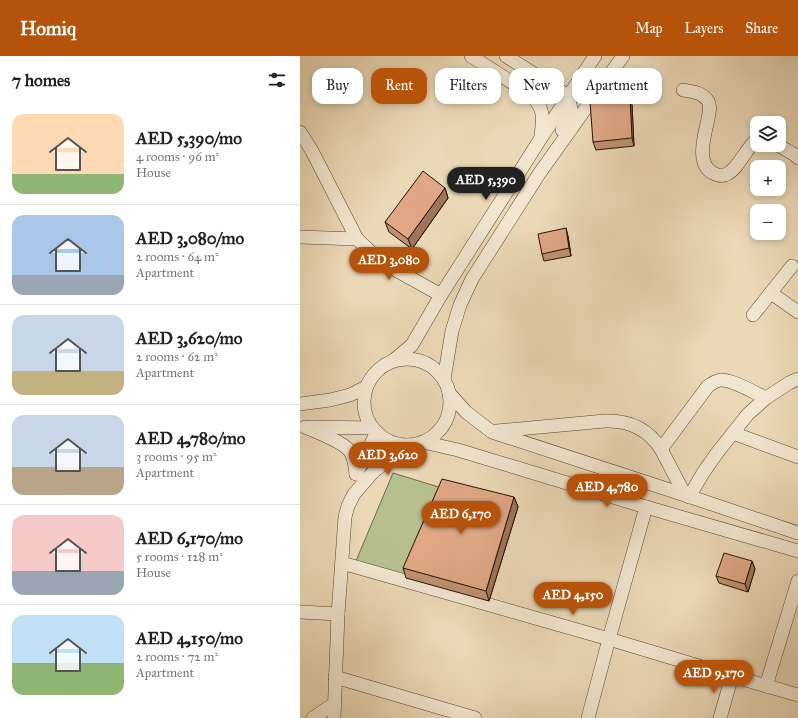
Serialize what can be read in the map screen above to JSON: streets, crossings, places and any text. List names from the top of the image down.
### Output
{
  "page": {
    "header": "Homiq",
    "nav": ["Map", "Layers", "Share"],
    "heading": "7 homes",
    "chip": [
      "Buy",
      "Rent",
      "Filters",
      "New",
      "Apartment"
    ],
    "list": [
      {
        "name": "AED 5,390/mo",
        "note": "4 rooms · 96 m² · House"
      },
      {
        "name": "AED 3,080/mo",
        "note": "2 rooms · 64 m² · Apartment"
      },
      {
        "name": "AED 3,620/mo",
        "note": "2 rooms · 62 m² · Apartment"
      },
      {
        "name": "AED 4,780/mo",
        "note": "3 rooms · 95 m² · Apartment"
      },
      {
        "name": "AED 6,170/mo",
        "note": "5 rooms · 128 m² · House"
      },
      {
        "name": "AED 4,150/mo",
        "note": "2 rooms · 72 m² · Apartment"
      }
    ],
    "map_buttons": ["+", "−"],
    "price": [
      "AED 5,390",
      "AED 3,080",
      "AED 3,620",
      "AED 4,780",
      "AED 6,170",
      "AED 4,150",
      "AED 9,170"
    ]
  }
}
